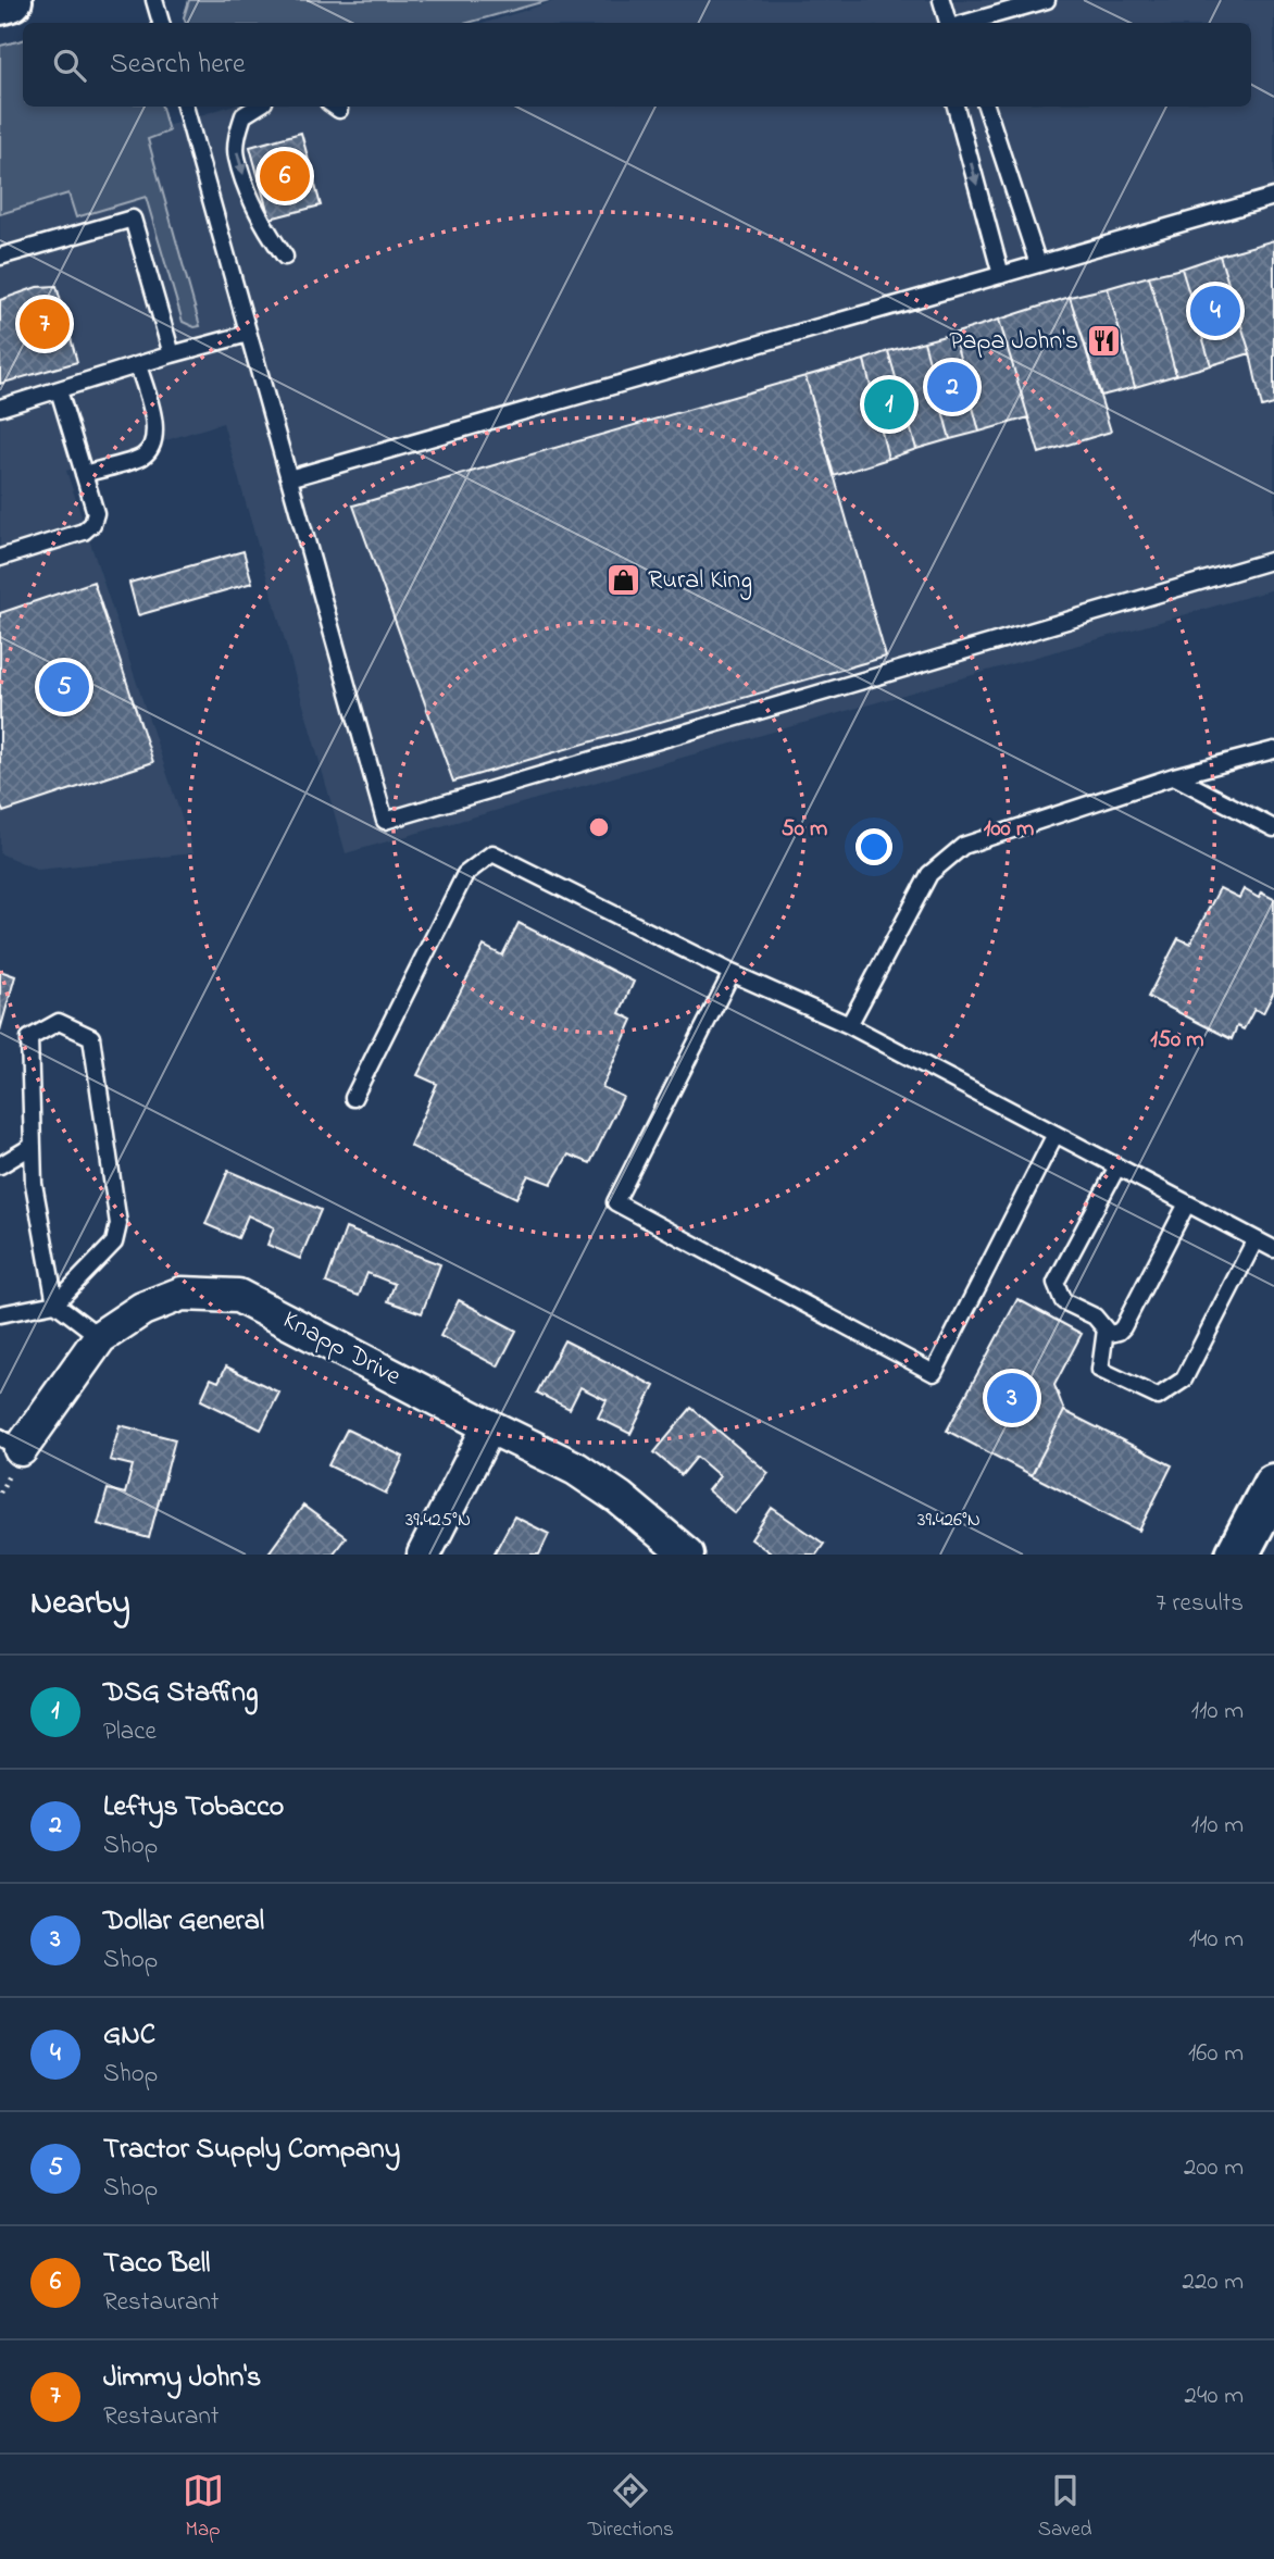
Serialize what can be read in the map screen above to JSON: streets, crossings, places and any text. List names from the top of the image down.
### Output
{
  "streets": {
    "street": ["Knapp Drive"]
  },
  "places": {
    "restaurant": ["Papa John's"],
    "shop": ["Rural King"]
  },
  "page": {
    "search": "Search here",
    "pins": [
      "6",
      "4",
      "7",
      "2",
      "1",
      "5",
      "3"
    ],
    "heading": ["Nearby", "7 results"],
    "list": [
      {
        "mark": "1",
        "name": "DSG Staffing",
        "note": "Place",
        "value": "110 m"
      },
      {
        "mark": "2",
        "name": "Leftys Tobacco",
        "note": "Shop",
        "value": "110 m"
      },
      {
        "mark": "3",
        "name": "Dollar General",
        "note": "Shop",
        "value": "140 m"
      },
      {
        "mark": "4",
        "name": "GNC",
        "note": "Shop",
        "value": "160 m"
      },
      {
        "mark": "5",
        "name": "Tractor Supply Company",
        "note": "Shop",
        "value": "200 m"
      },
      {
        "mark": "6",
        "name": "Taco Bell",
        "note": "Restaurant",
        "value": "220 m"
      },
      {
        "mark": "7",
        "name": "Jimmy John's",
        "note": "Restaurant",
        "value": "240 m"
      }
    ],
    "nav": ["Map", "Directions", "Saved"]
  },
  "coordinates": ["39.425°N", "39.426°N"],
  "rings": ["50 m", "100 m", "150 m"]
}
